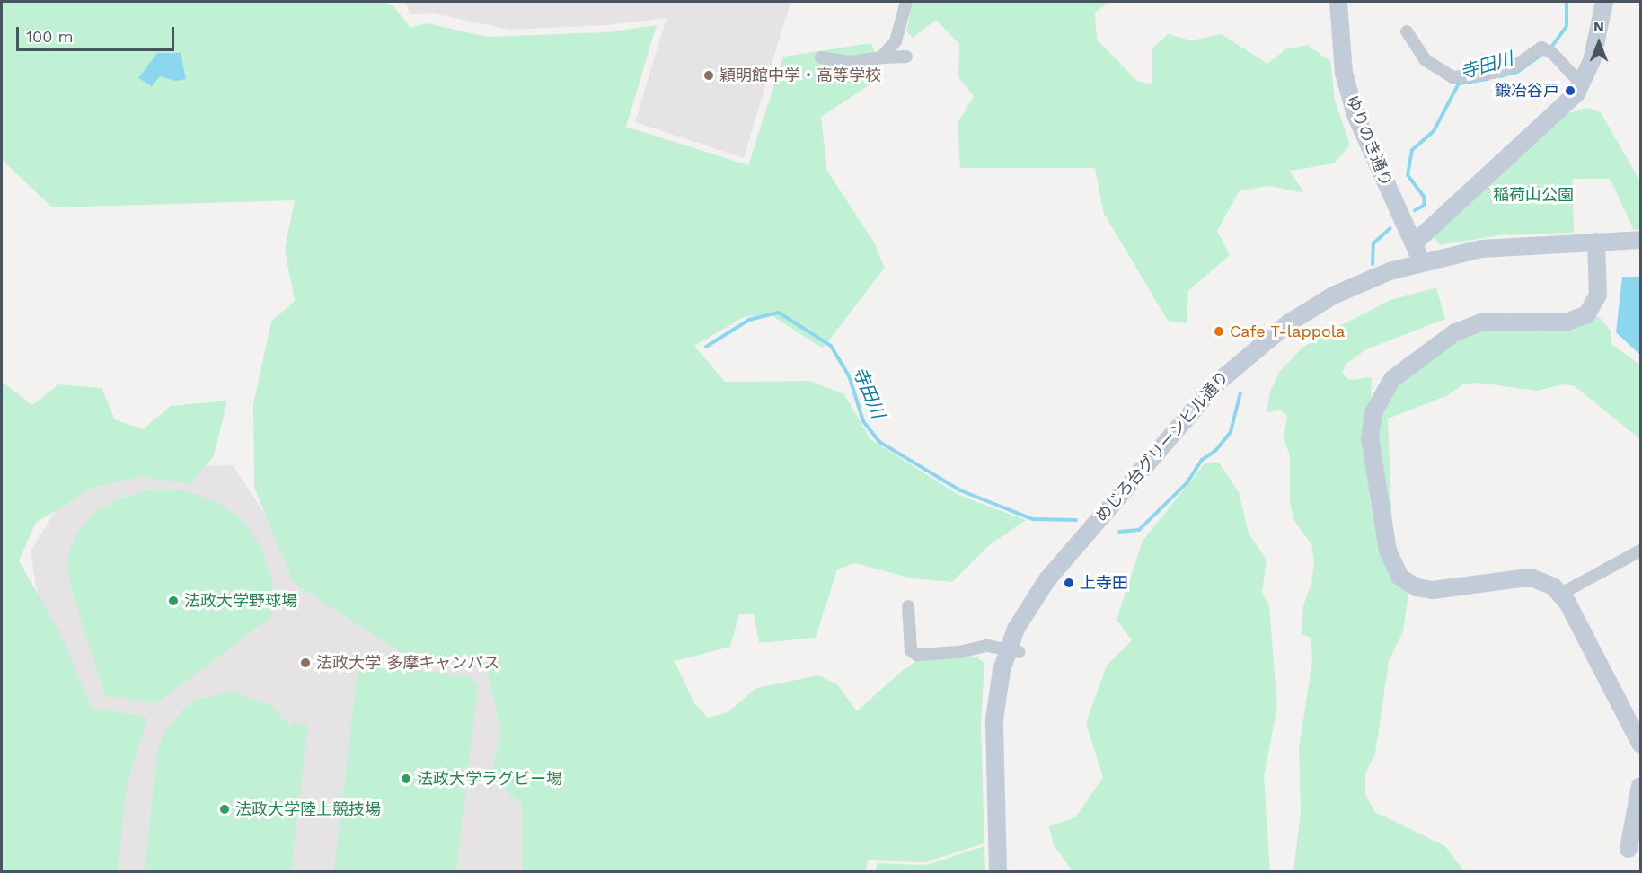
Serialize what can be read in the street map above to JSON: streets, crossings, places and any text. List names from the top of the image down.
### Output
{
  "streets": {
    "street": ["ゆりのき通り", "めじろ台グリーンヒル通り"]
  },
  "crossings": [
    ["ゆりのき通り", "めじろ台グリーンヒル通り"]
  ],
  "water": ["寺田川"],
  "parks": ["稲荷山公園"],
  "places": [
    "穎明館中学・高等学校",
    "鍛冶谷戸",
    "Cafe T-lappola",
    "上寺田",
    "法政大学野球場",
    "法政大学 多摩キャンパス",
    "法政大学ラグビー場",
    "法政大学陸上競技場"
  ],
  "scale_bar": "100 m",
  "north": "top"
}
